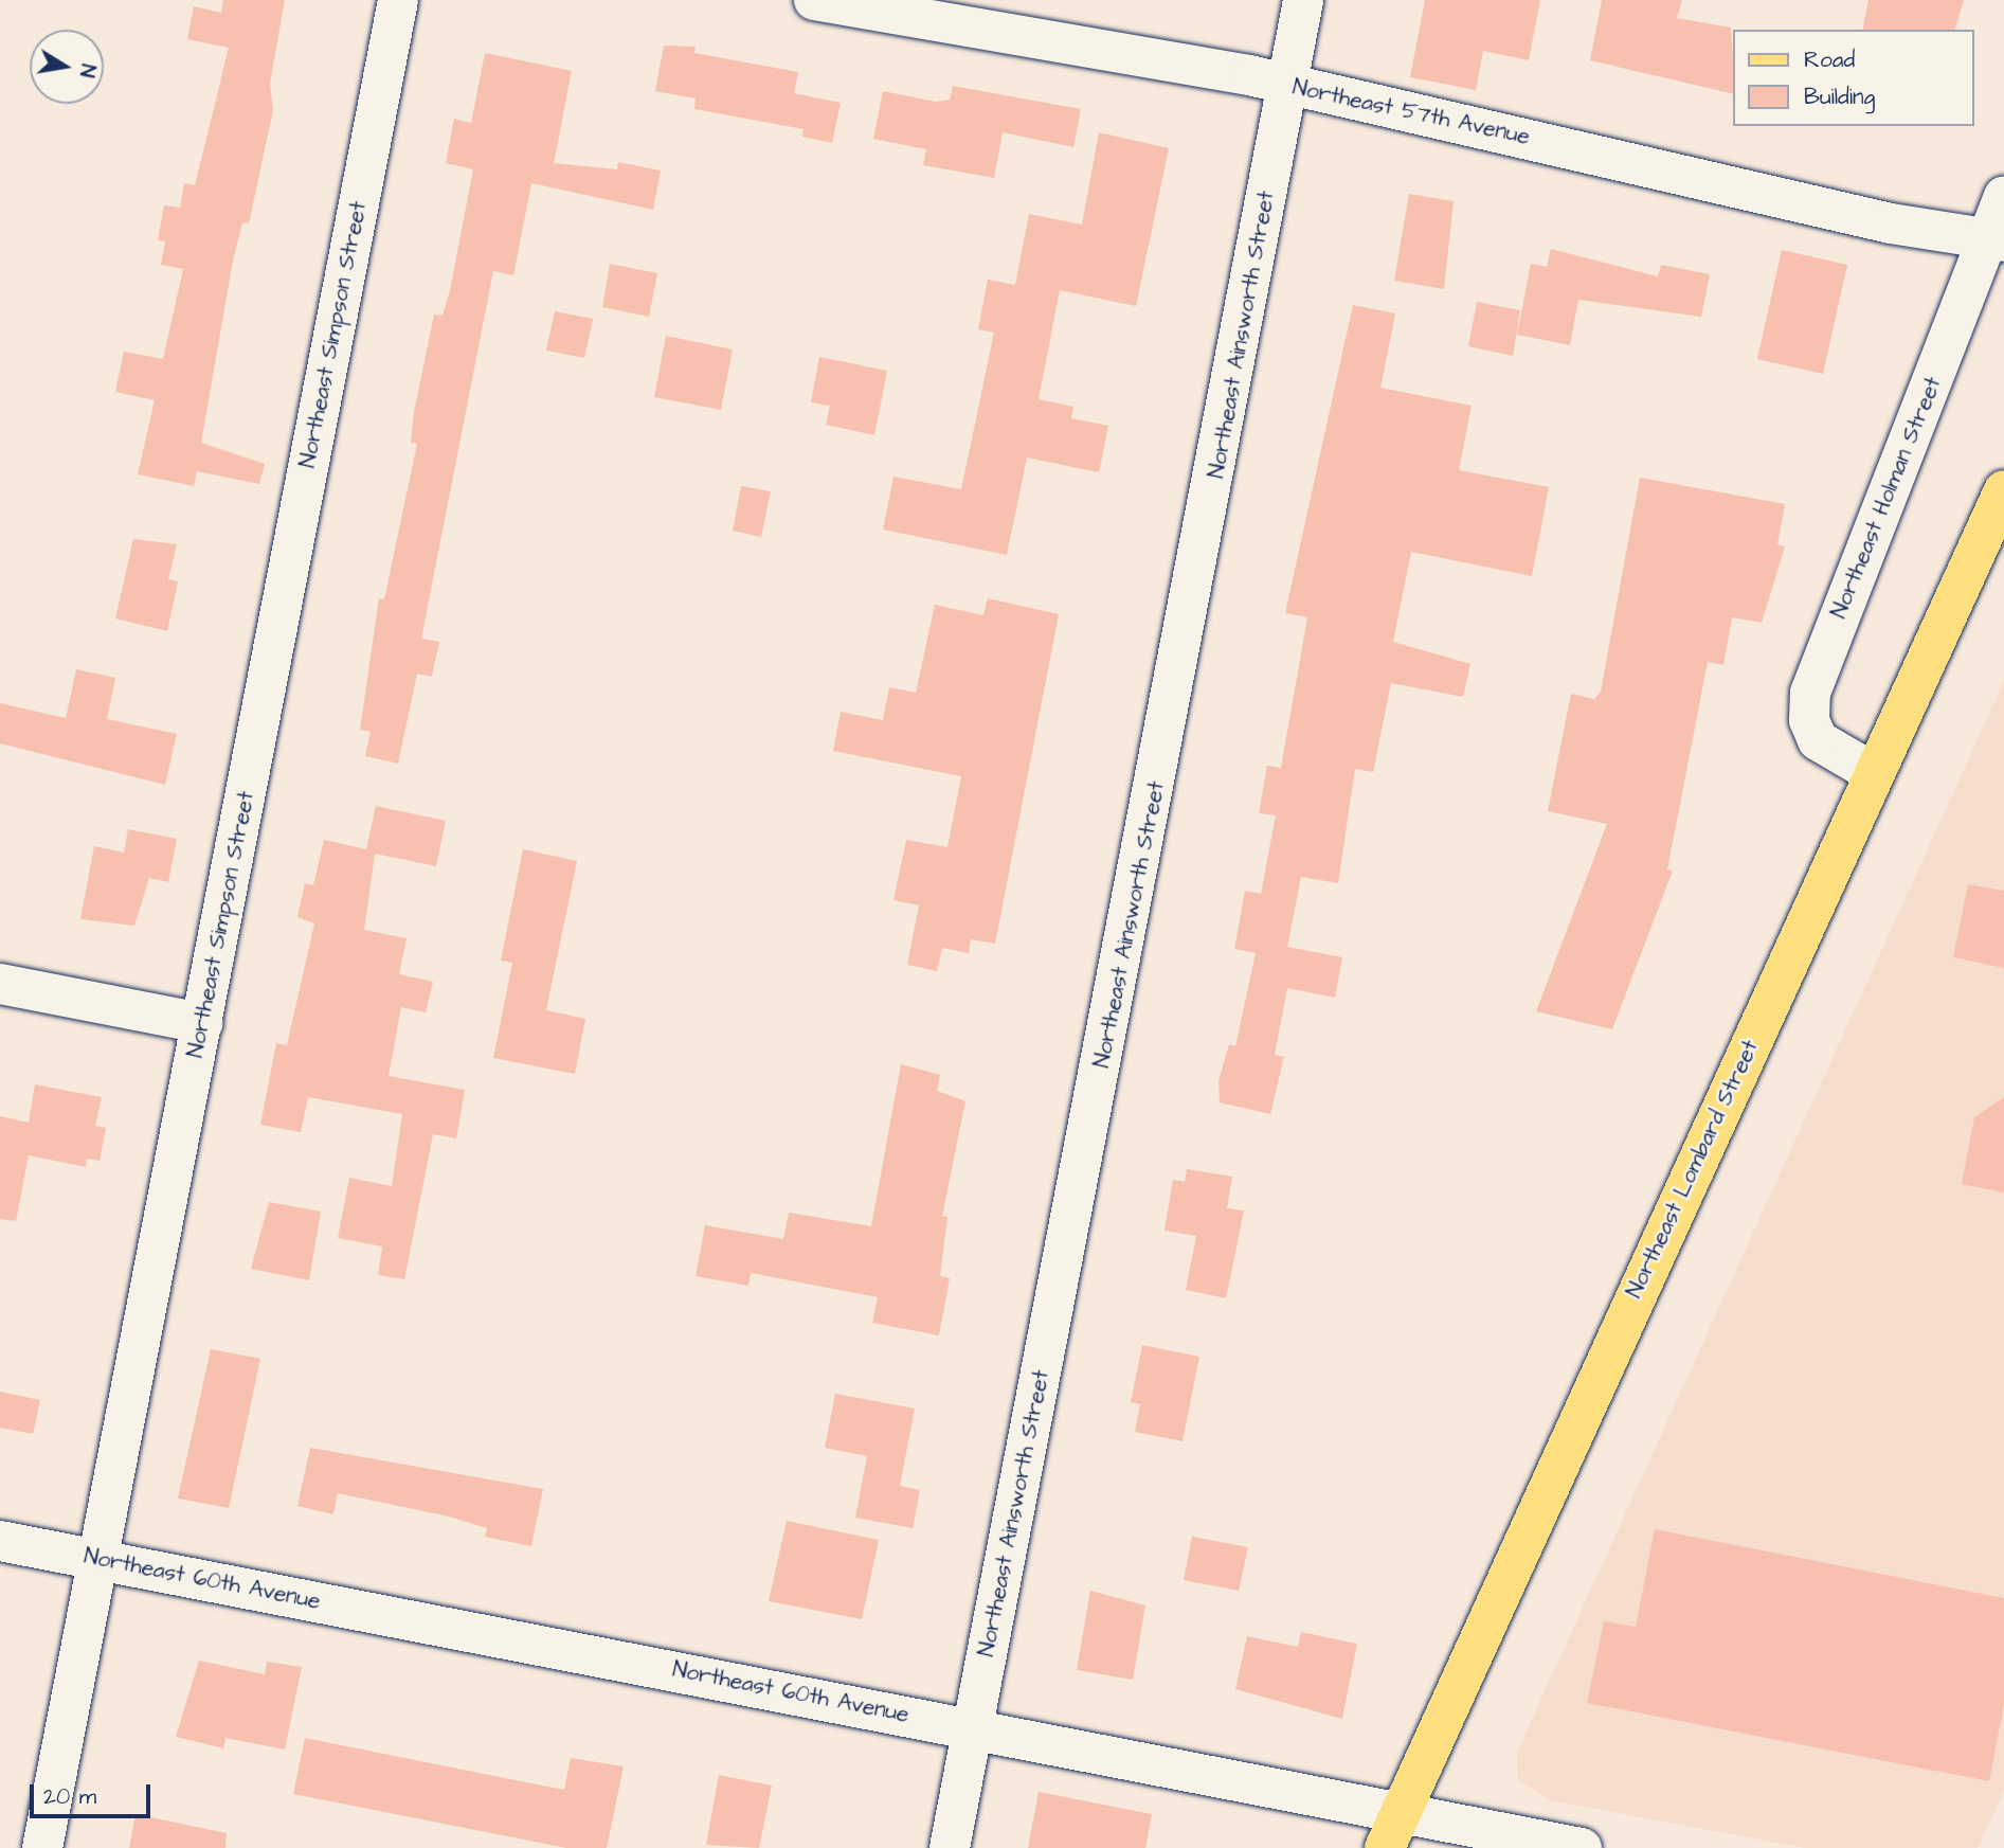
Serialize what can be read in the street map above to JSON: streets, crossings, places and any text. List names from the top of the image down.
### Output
{
  "streets": {
    "main road": ["Northeast Lombard Street"],
    "street": [
      "Northeast 57th Avenue",
      "Northeast Simpson Street",
      "Northeast Ainsworth Street",
      "Northeast Holman Street",
      "Northeast 60th Avenue"
    ]
  },
  "crossings": [
    ["Northeast 57th Avenue", "Northeast Ainsworth Street"],
    ["Northeast 57th Avenue", "Northeast Holman Street"],
    ["Northeast Simpson Street", "Northeast 60th Avenue"],
    ["Northeast Ainsworth Street", "Northeast 60th Avenue"],
    ["Northeast Holman Street", "Northeast Lombard Street"],
    ["Northeast Lombard Street", "Northeast 60th Avenue"]
  ],
  "legend": ["Road", "Building"],
  "scale_bar": "20 m",
  "north": "right"
}
